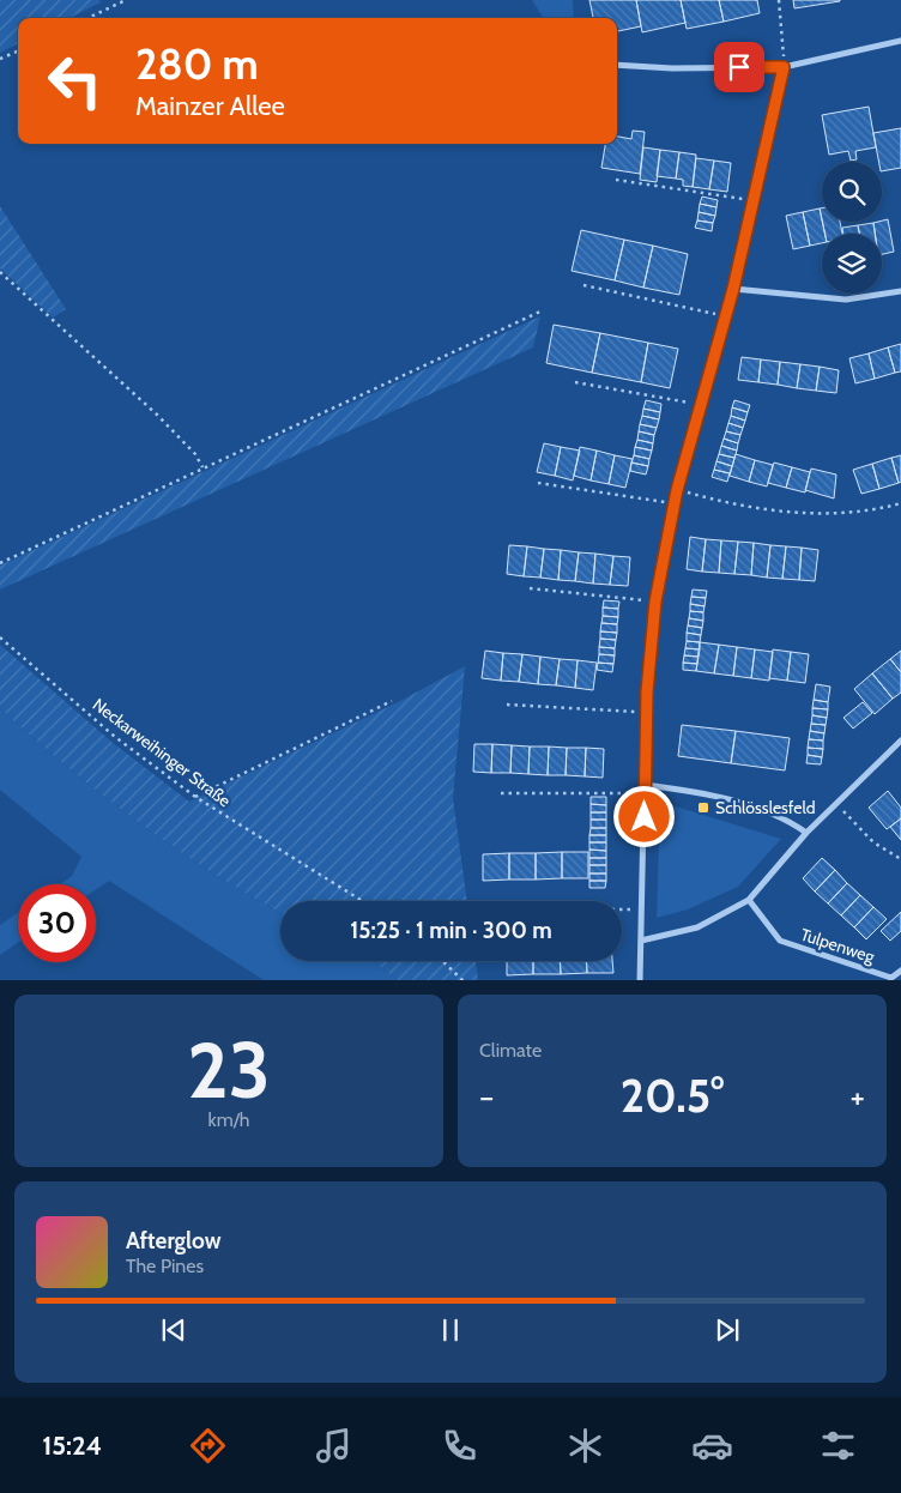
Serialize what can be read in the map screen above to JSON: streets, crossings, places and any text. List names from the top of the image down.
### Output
{
  "streets": {
    "street": ["Tulpenweg"],
    "path": ["Neckarweihinger Straße"]
  },
  "places": {
    "transit": ["Schlösslesfeld"]
  },
  "page": {
    "turn": ["280 m", "Mainzer Allee"],
    "limit": "30",
    "trip": "15:25 · 1 min · 300 m",
    "tile": [
      ["23", "km/h"],
      "Climate"
    ],
    "heat": ["−", "20.5°", "+"],
    "song": ["Afterglow", "The Pines"],
    "tabs": "15:24"
  }
}
